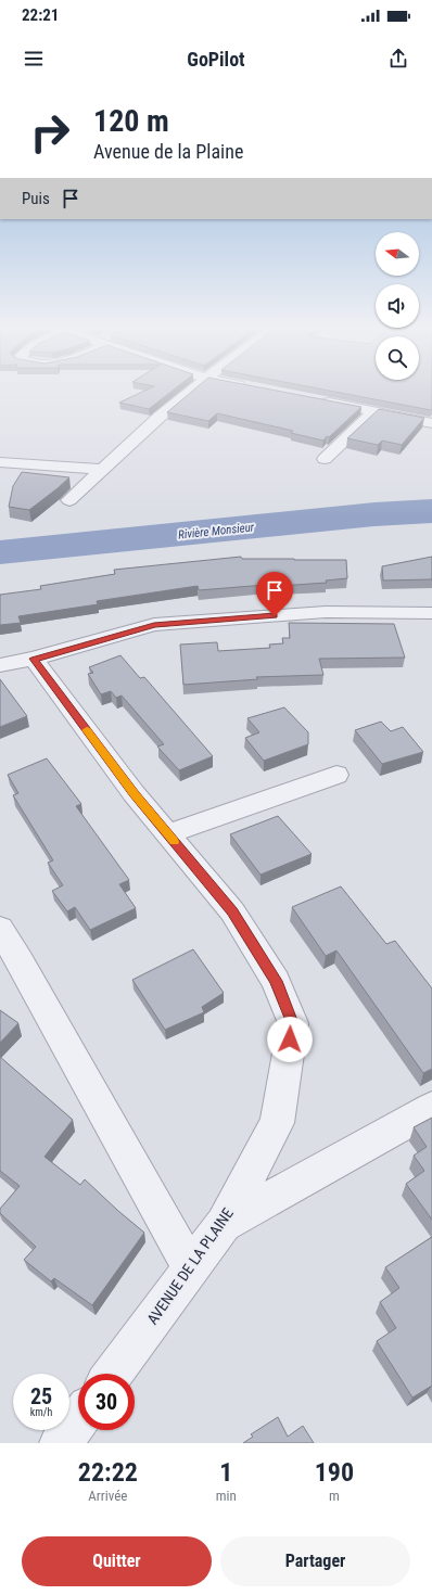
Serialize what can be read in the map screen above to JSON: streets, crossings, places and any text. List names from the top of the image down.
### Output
{
  "streets": {
    "street": ["AVENUE DE LA PLAINE"]
  },
  "water": ["Rivière Monsieur"],
  "north": "left",
  "page": {
    "status": "22:21",
    "header": "GoPilot",
    "turn": ["120 m", "Avenue de la Plaine"],
    "then": "Puis",
    "speed": "25 km/h",
    "limit": "30",
    "eta": [
      "22:22",
      "Arrivée",
      "1",
      "min",
      "190",
      "m"
    ],
    "buttons": ["Quitter", "Partager"]
  }
}
